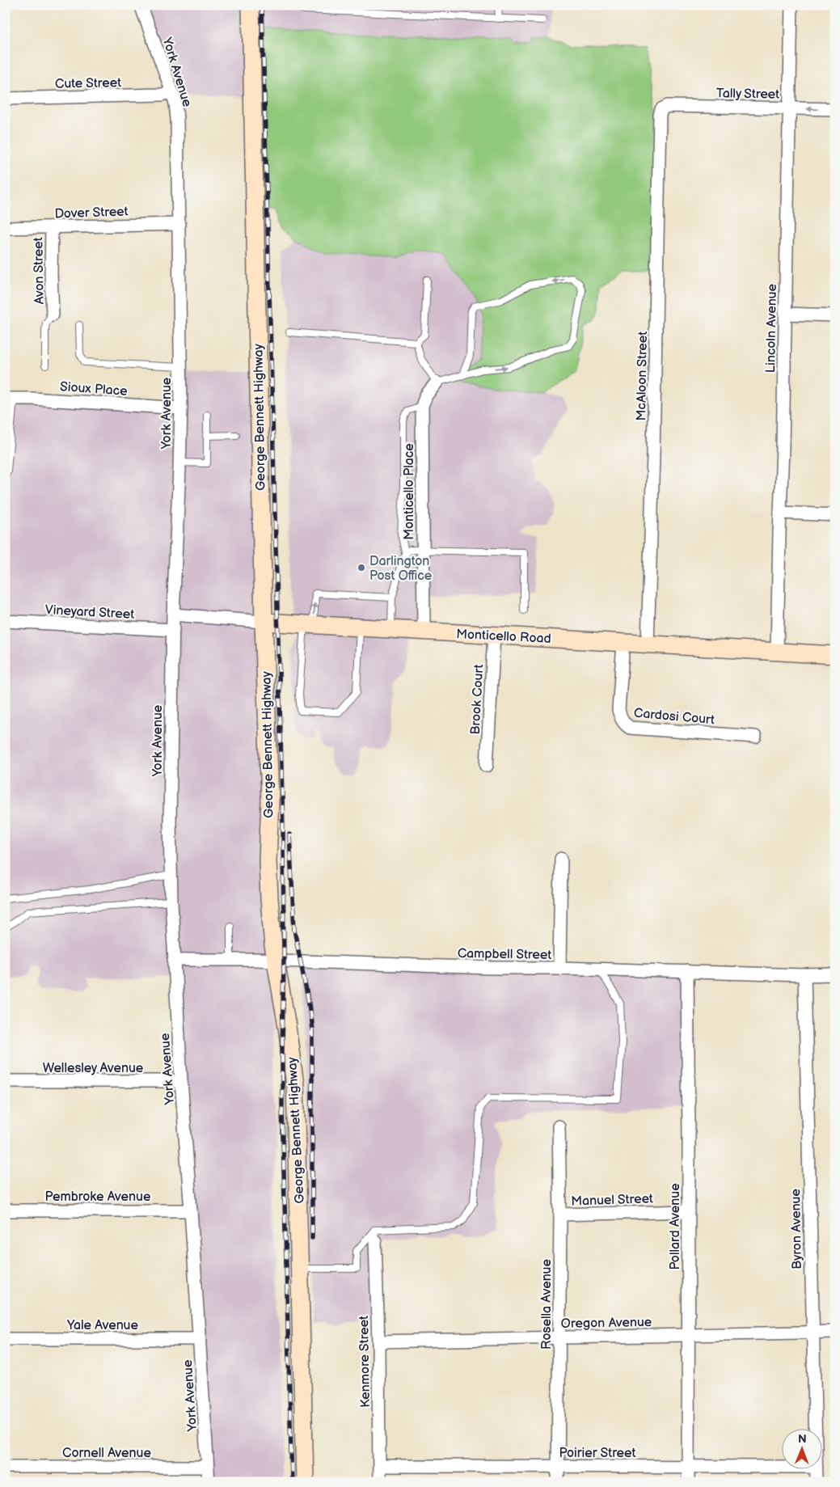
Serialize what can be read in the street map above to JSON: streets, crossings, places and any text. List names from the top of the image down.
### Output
{
  "streets": {
    "main road": ["George Bennett Highway", "Monticello Road"],
    "street": [
      "York Avenue",
      "Cute Street",
      "Tally Street",
      "Dover Street",
      "Avon Street",
      "Lincoln Avenue",
      "McAloon Street",
      "Sioux Place",
      "Monticello Place",
      "Vineyard Street",
      "Brook Court",
      "Cardosi Court",
      "Campbell Street",
      "Wellesley Avenue",
      "Pembroke Avenue",
      "Manuel Street",
      "Pollard Avenue",
      "Byron Avenue",
      "Rosella Avenue",
      "Oregon Avenue",
      "Yale Avenue",
      "Kenmore Street",
      "Cornell Avenue",
      "Poirier Street"
    ]
  },
  "crossings": [
    ["York Avenue", "Cute Street"],
    ["York Avenue", "Dover Street"],
    ["York Avenue", "Sioux Place"],
    ["York Avenue", "Vineyard Street"],
    ["York Avenue", "Monticello Road"],
    ["York Avenue", "Campbell Street"],
    ["York Avenue", "Wellesley Avenue"],
    ["York Avenue", "Pembroke Avenue"],
    ["York Avenue", "Yale Avenue"],
    ["York Avenue", "Cornell Avenue"],
    ["Tally Street", "Lincoln Avenue"],
    ["Tally Street", "McAloon Street"],
    ["Dover Street", "Avon Street"],
    ["Lincoln Avenue", "Monticello Road"],
    ["McAloon Street", "Monticello Road"],
    ["George Bennett Highway", "Monticello Road"],
    ["George Bennett Highway", "Campbell Street"],
    ["Monticello Place", "Monticello Road"],
    ["Monticello Road", "Brook Court"],
    ["Monticello Road", "Cardosi Court"],
    ["Campbell Street", "Pollard Avenue"],
    ["Campbell Street", "Byron Avenue"],
    ["Manuel Street", "Pollard Avenue"],
    ["Manuel Street", "Rosella Avenue"],
    ["Pollard Avenue", "Oregon Avenue"],
    ["Pollard Avenue", "Poirier Street"],
    ["Byron Avenue", "Oregon Avenue"],
    ["Rosella Avenue", "Oregon Avenue"],
    ["Rosella Avenue", "Poirier Street"],
    ["Oregon Avenue", "Kenmore Street"],
    ["Kenmore Street", "Poirier Street"]
  ],
  "places": ["Darlington Post Office"],
  "north": "top"
}
